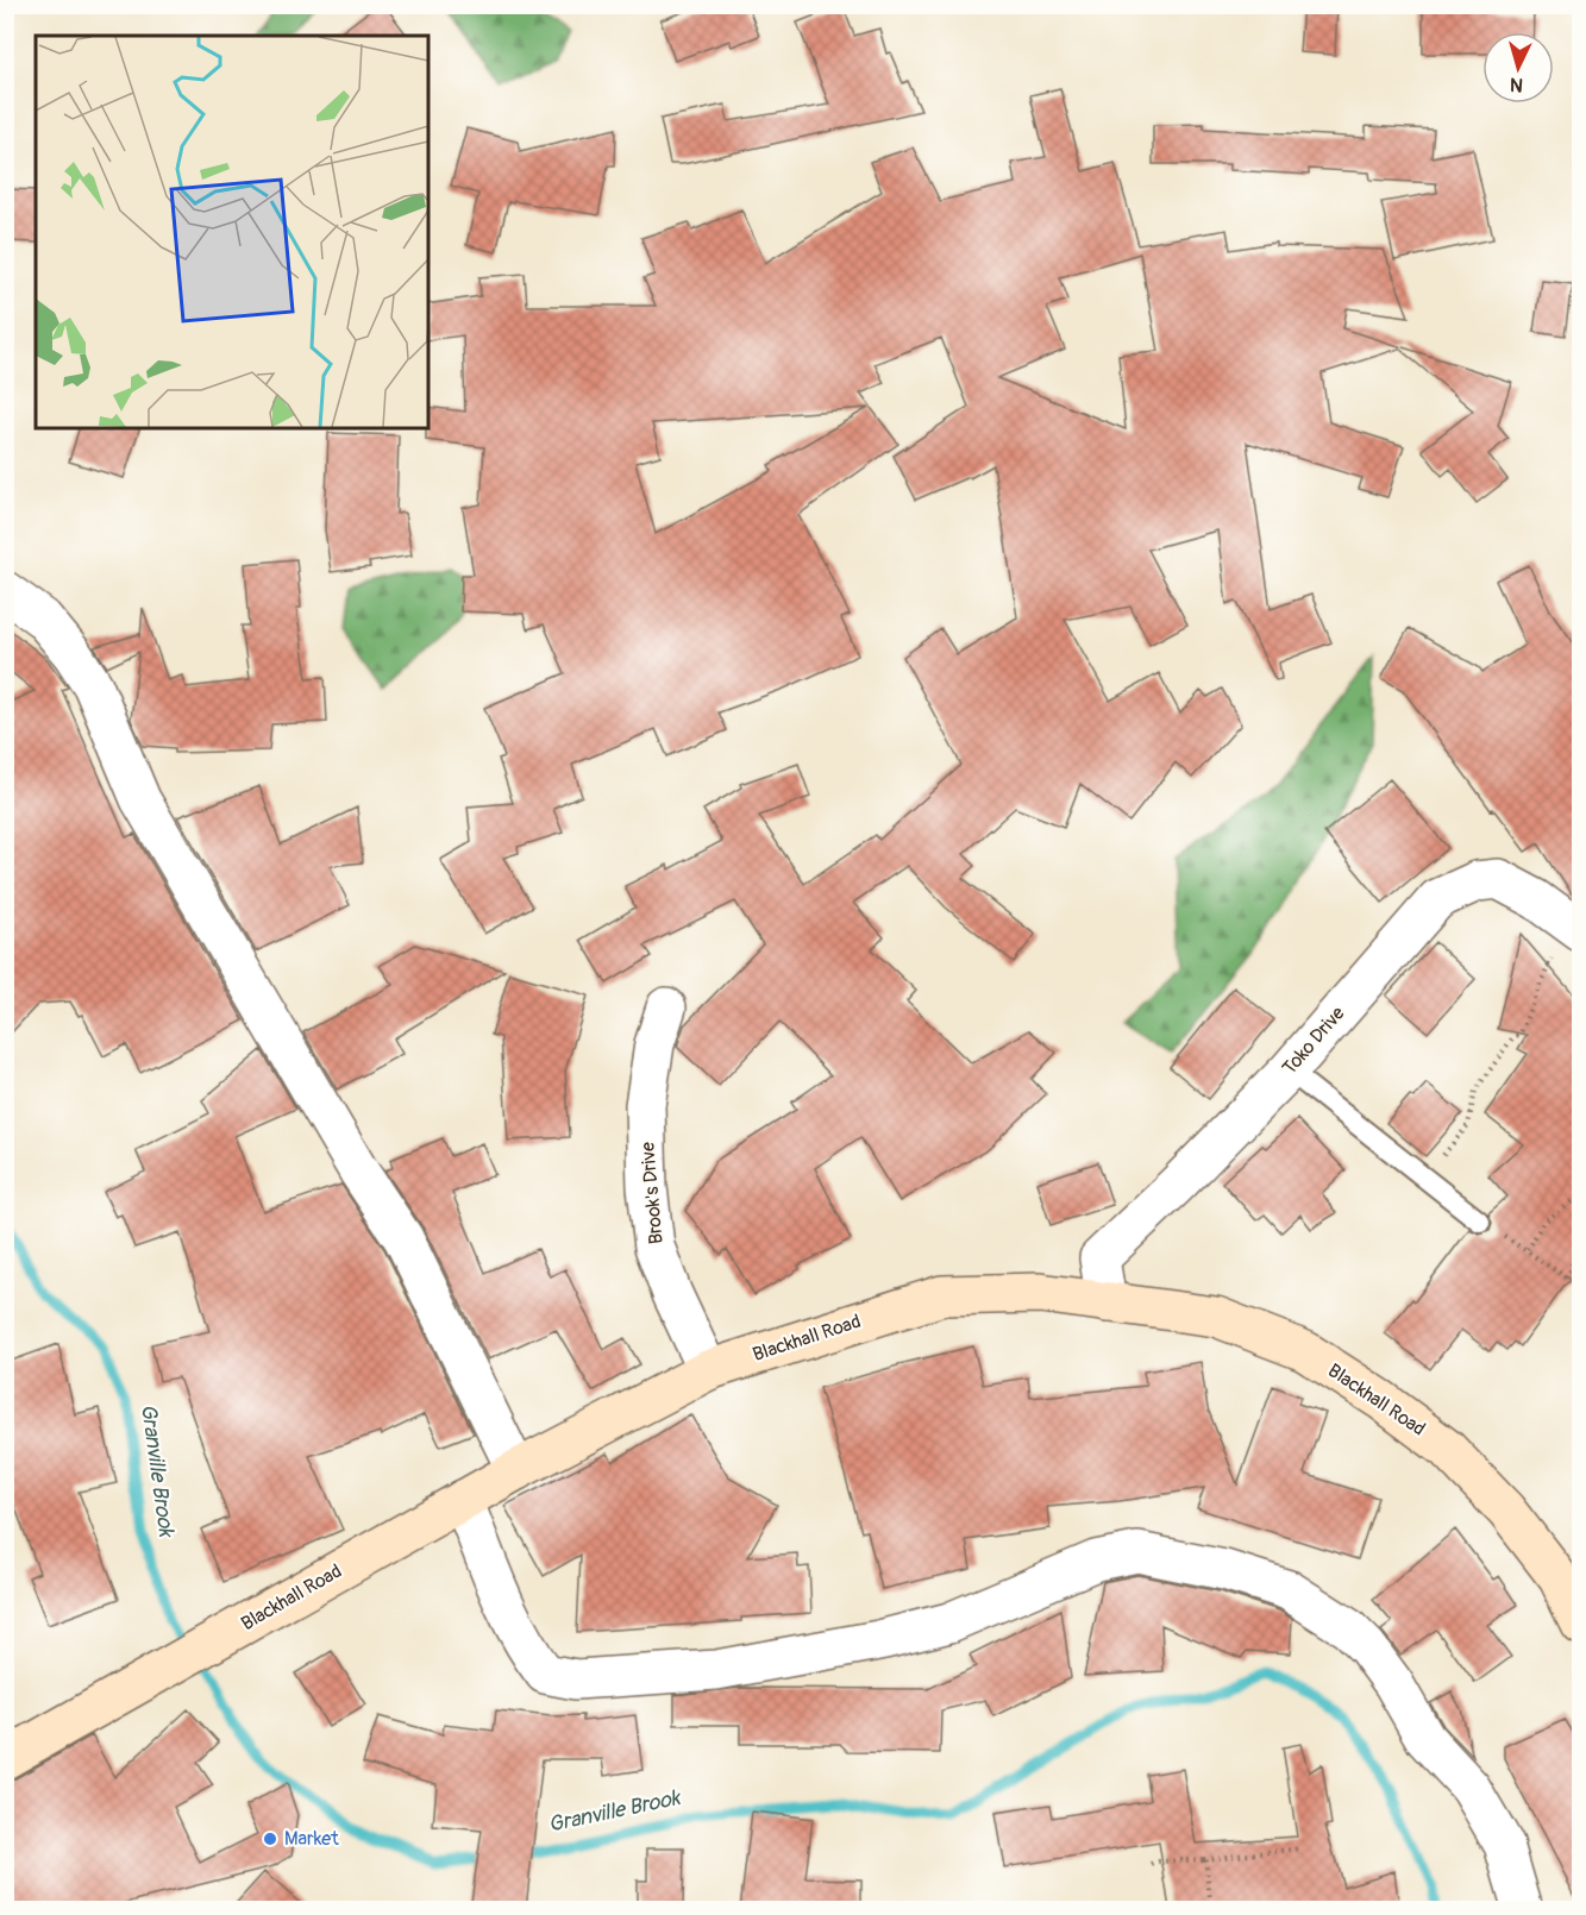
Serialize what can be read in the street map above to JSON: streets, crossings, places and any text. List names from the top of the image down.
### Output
{
  "streets": {
    "main road": ["Blackhall Road"],
    "street": ["Toko Drive", "Brook's Drive"]
  },
  "crossings": [
    ["Toko Drive", "Blackhall Road"],
    ["Brook's Drive", "Blackhall Road"]
  ],
  "water": ["Granville Brook"],
  "places": ["Market"],
  "north": "bottom"
}
